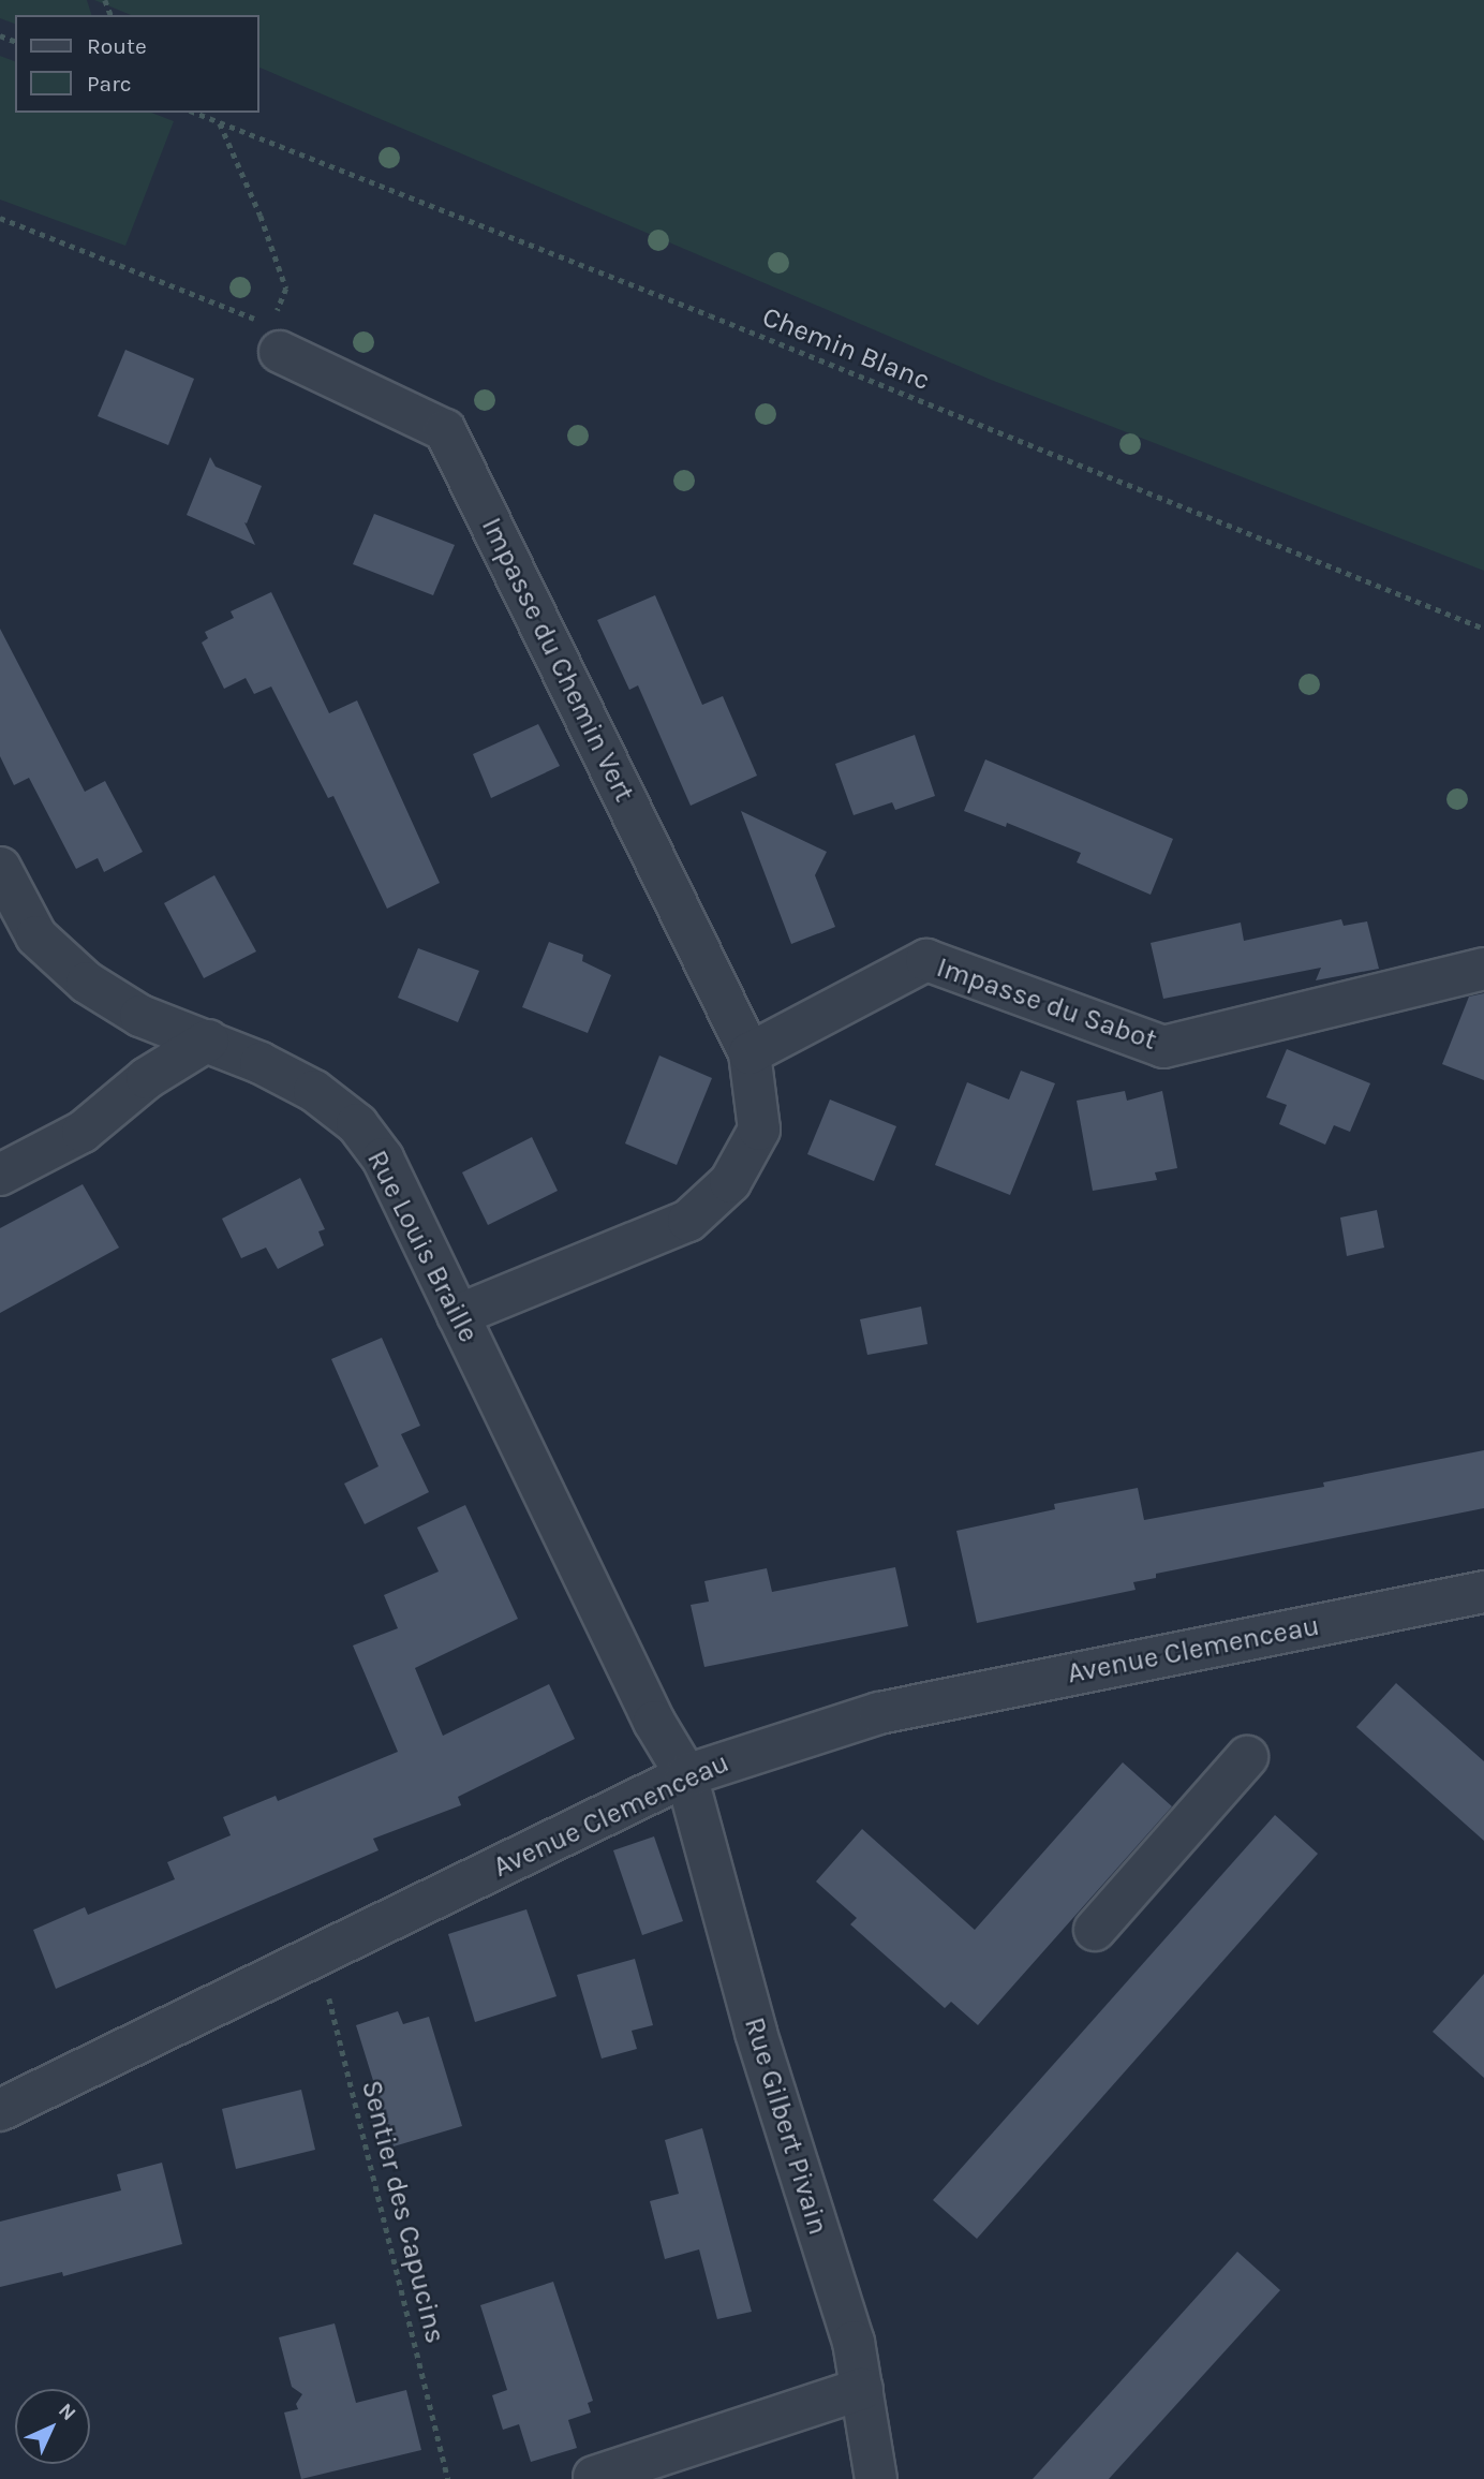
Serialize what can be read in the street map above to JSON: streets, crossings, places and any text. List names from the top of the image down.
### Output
{
  "streets": {
    "street": [
      "Impasse du Chemin Vert",
      "Impasse du Sabot",
      "Rue Louis Braille",
      "Avenue Clemenceau",
      "Rue Gilbert Pivain"
    ],
    "path": ["Chemin Blanc", "Sentier des Capucins"]
  },
  "crossings": [
    ["Impasse du Chemin Vert", "Impasse du Sabot"],
    ["Rue Louis Braille", "Avenue Clemenceau"],
    ["Rue Louis Braille", "Rue Gilbert Pivain"],
    ["Avenue Clemenceau", "Rue Gilbert Pivain"],
    ["Avenue Clemenceau", "Sentier des Capucins"]
  ],
  "legend": ["Route", "Parc"],
  "north": "top right"
}
